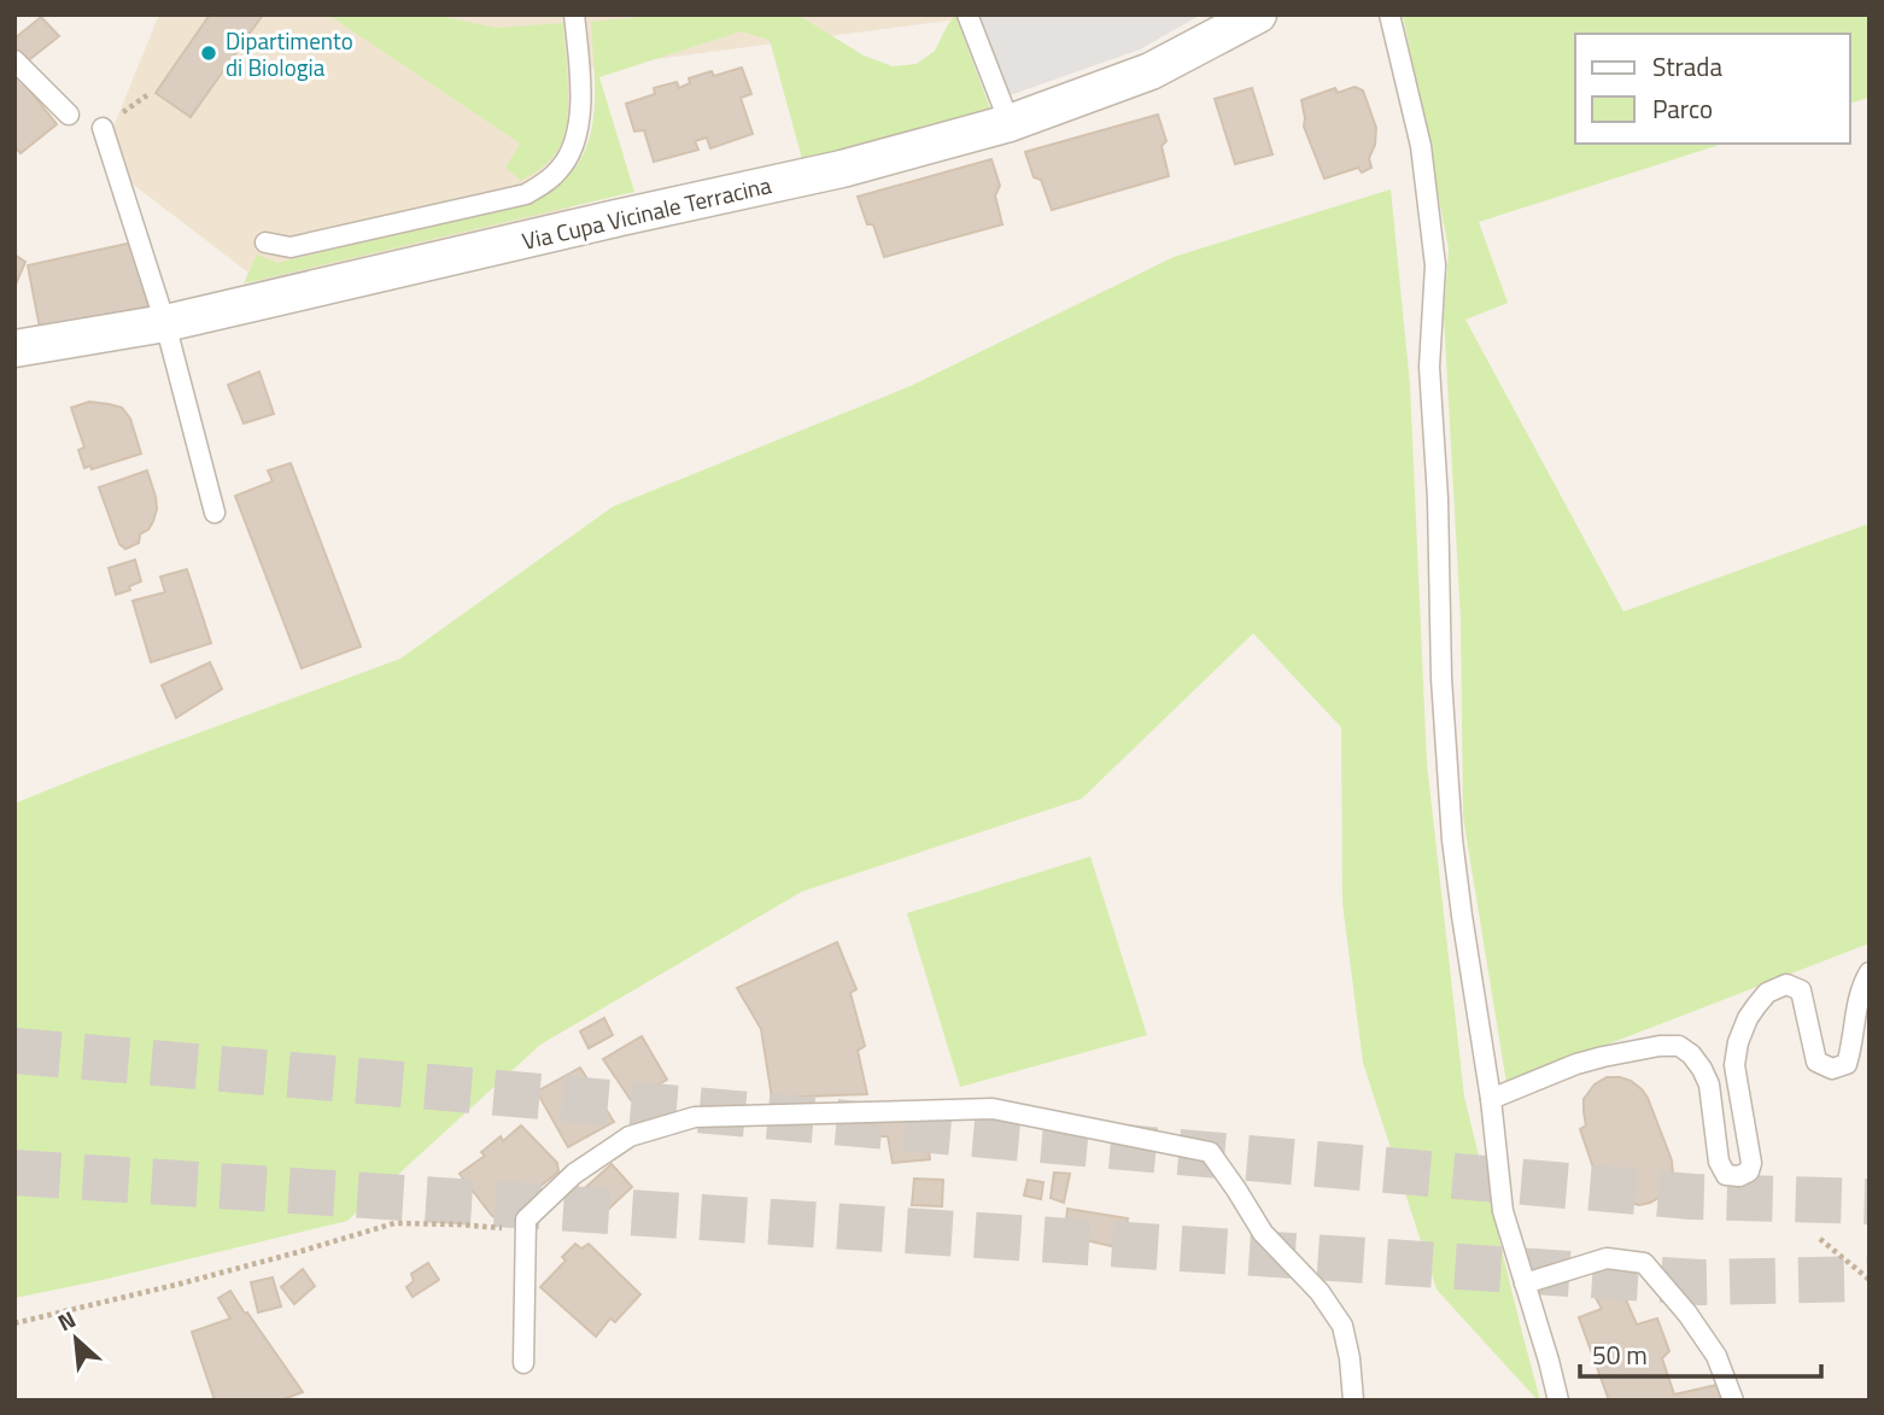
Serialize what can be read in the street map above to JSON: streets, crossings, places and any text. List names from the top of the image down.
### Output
{
  "streets": {
    "street": ["Via Cupa Vicinale Terracina"]
  },
  "places": ["Dipartimento di Biologia"],
  "legend": ["Strada", "Parco"],
  "scale_bar": "50 m",
  "north": "top left"
}
